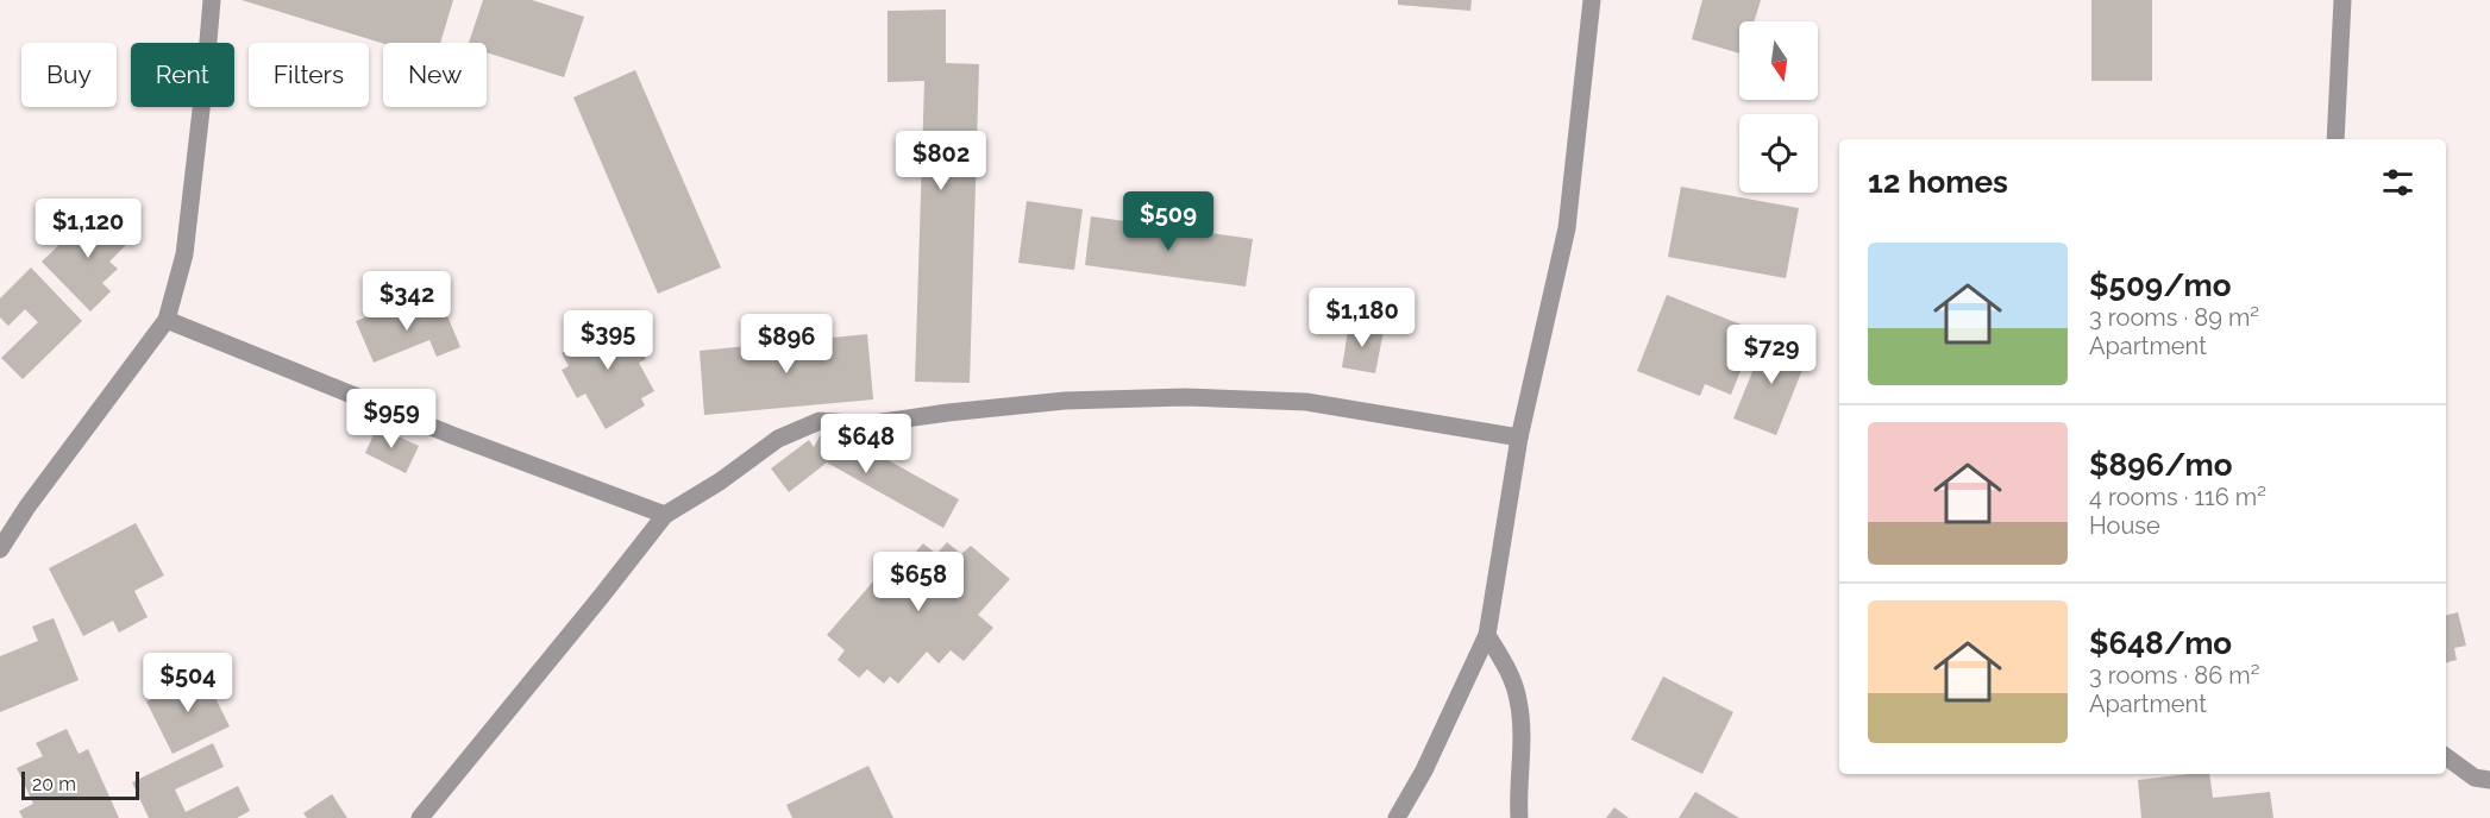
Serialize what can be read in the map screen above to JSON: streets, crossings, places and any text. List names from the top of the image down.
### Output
{
  "scale_bar": "20 m",
  "north": "bottom",
  "page": {
    "chip": [
      "Buy",
      "Rent",
      "Filters",
      "New"
    ],
    "price": [
      "$802",
      "$509",
      "$1,120",
      "$342",
      "$1,180",
      "$395",
      "$896",
      "$729",
      "$959",
      "$648",
      "$658",
      "$504"
    ],
    "heading": "12 homes",
    "list": [
      {
        "name": "$509/mo",
        "note": "3 rooms · 89 m² · Apartment"
      },
      {
        "name": "$896/mo",
        "note": "4 rooms · 116 m² · House"
      },
      {
        "name": "$648/mo",
        "note": "3 rooms · 86 m² · Apartment"
      }
    ],
    "scale": "20 m"
  }
}
